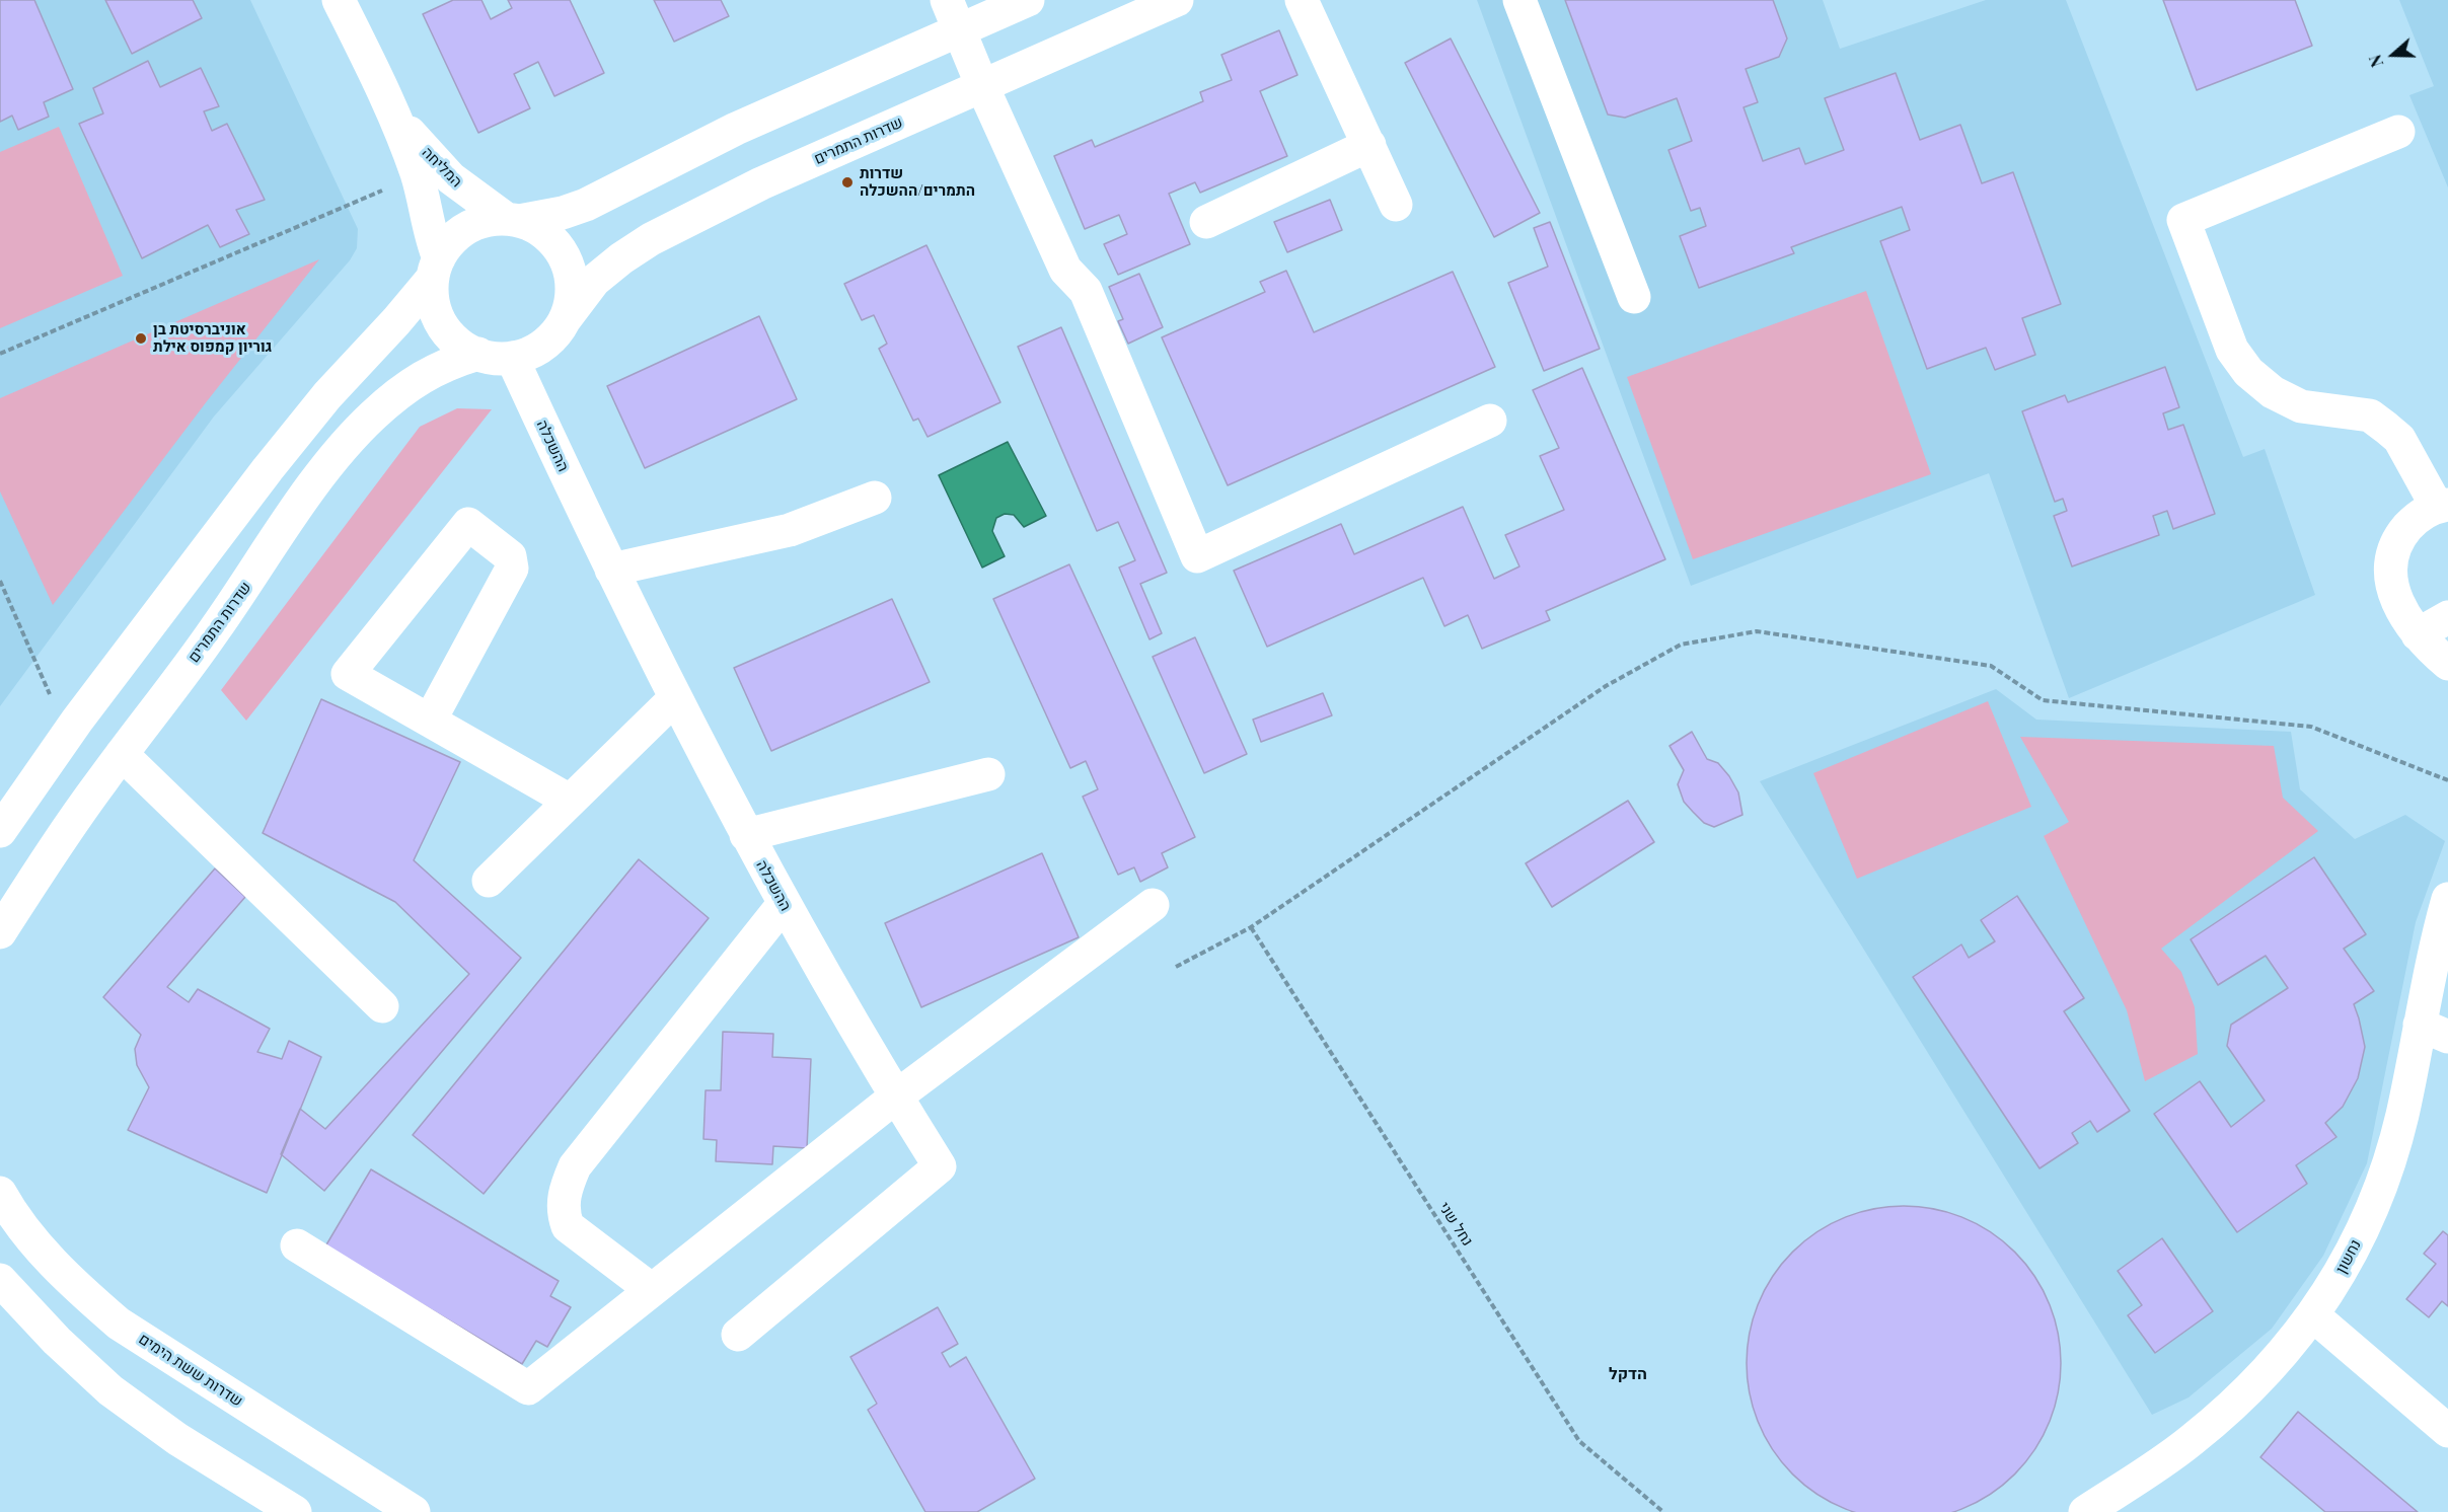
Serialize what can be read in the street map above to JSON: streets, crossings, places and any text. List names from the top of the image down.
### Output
{
  "streets": {
    "street": [
      "שדרות התמרים",
      "המליחה",
      "ההשכלה",
      "נחשון",
      "שדרות ששת הימים"
    ],
    "path": ["נחל שני"]
  },
  "crossings": [
    ["שדרות התמרים", "המליחה"],
    ["שדרות התמרים", "ההשכלה"],
    ["המליחה", "ההשכלה"]
  ],
  "districts": ["הדקל"],
  "places": ["שדרות התמרים/ההשכלה", "אוניברסיטת בן גוריון קמפוס אילת"],
  "north": "left"
}
